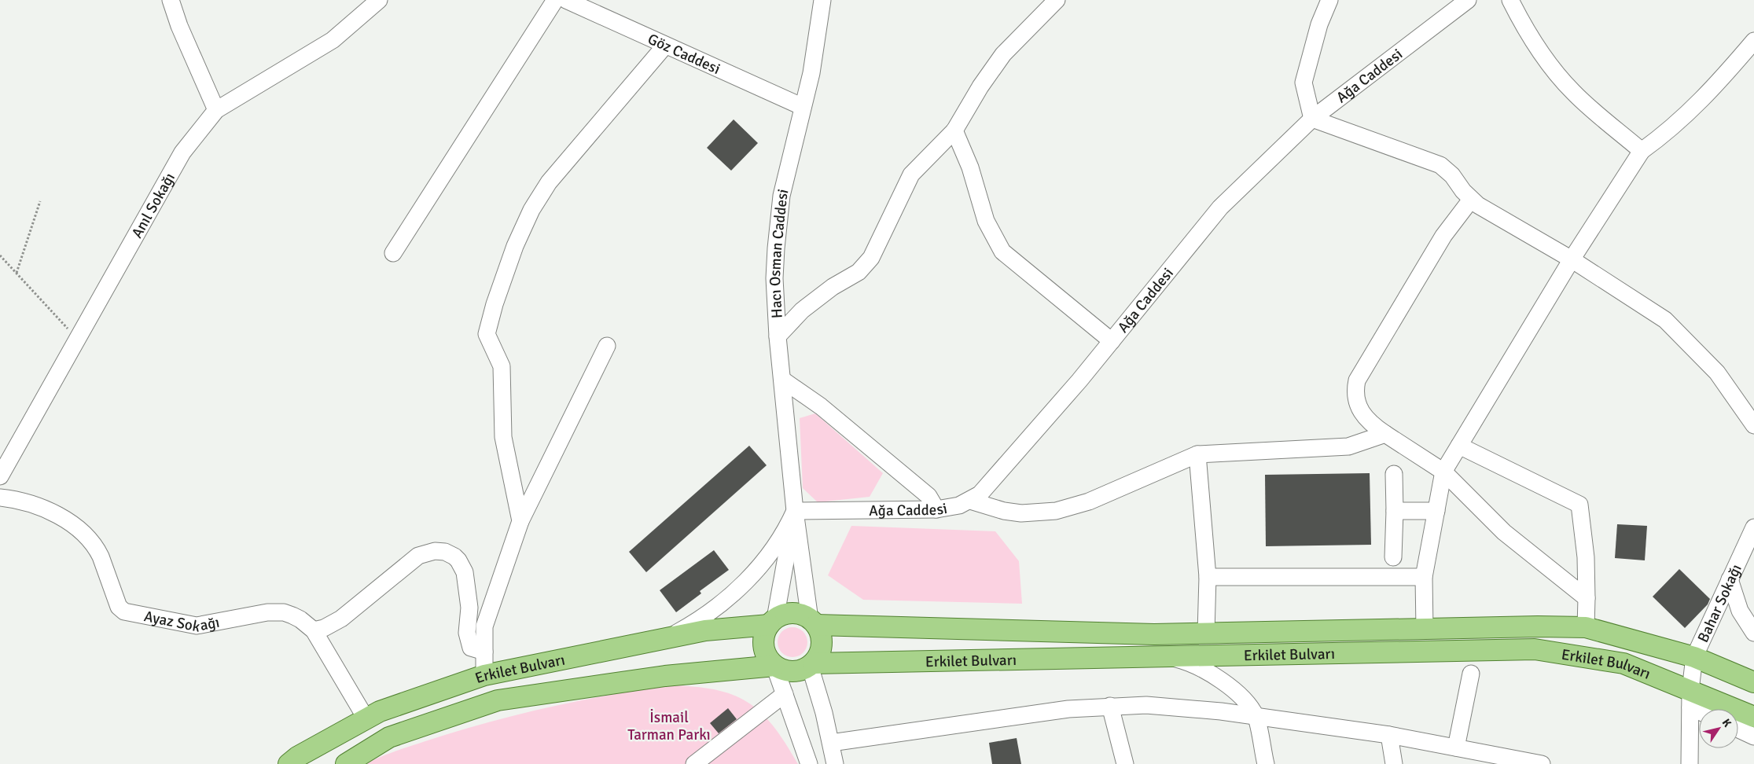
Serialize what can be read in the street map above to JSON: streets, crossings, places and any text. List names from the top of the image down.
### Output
{
  "streets": {
    "main road": ["Erkilet Bulvarı"],
    "street": [
      "Göz Caddesi",
      "Ağa Caddesi",
      "Anıl Sokağı",
      "Hacı Osman Caddesi",
      "Bahar Sokağı",
      "Ayaz Sokağı"
    ]
  },
  "crossings": [
    ["Göz Caddesi", "Hacı Osman Caddesi"],
    ["Ağa Caddesi", "Hacı Osman Caddesi"],
    ["Bahar Sokağı", "Erkilet Bulvarı"],
    ["Ayaz Sokağı", "Erkilet Bulvarı"]
  ],
  "parks": ["İsmail Tarman Parkı"],
  "north": "top right"
}
